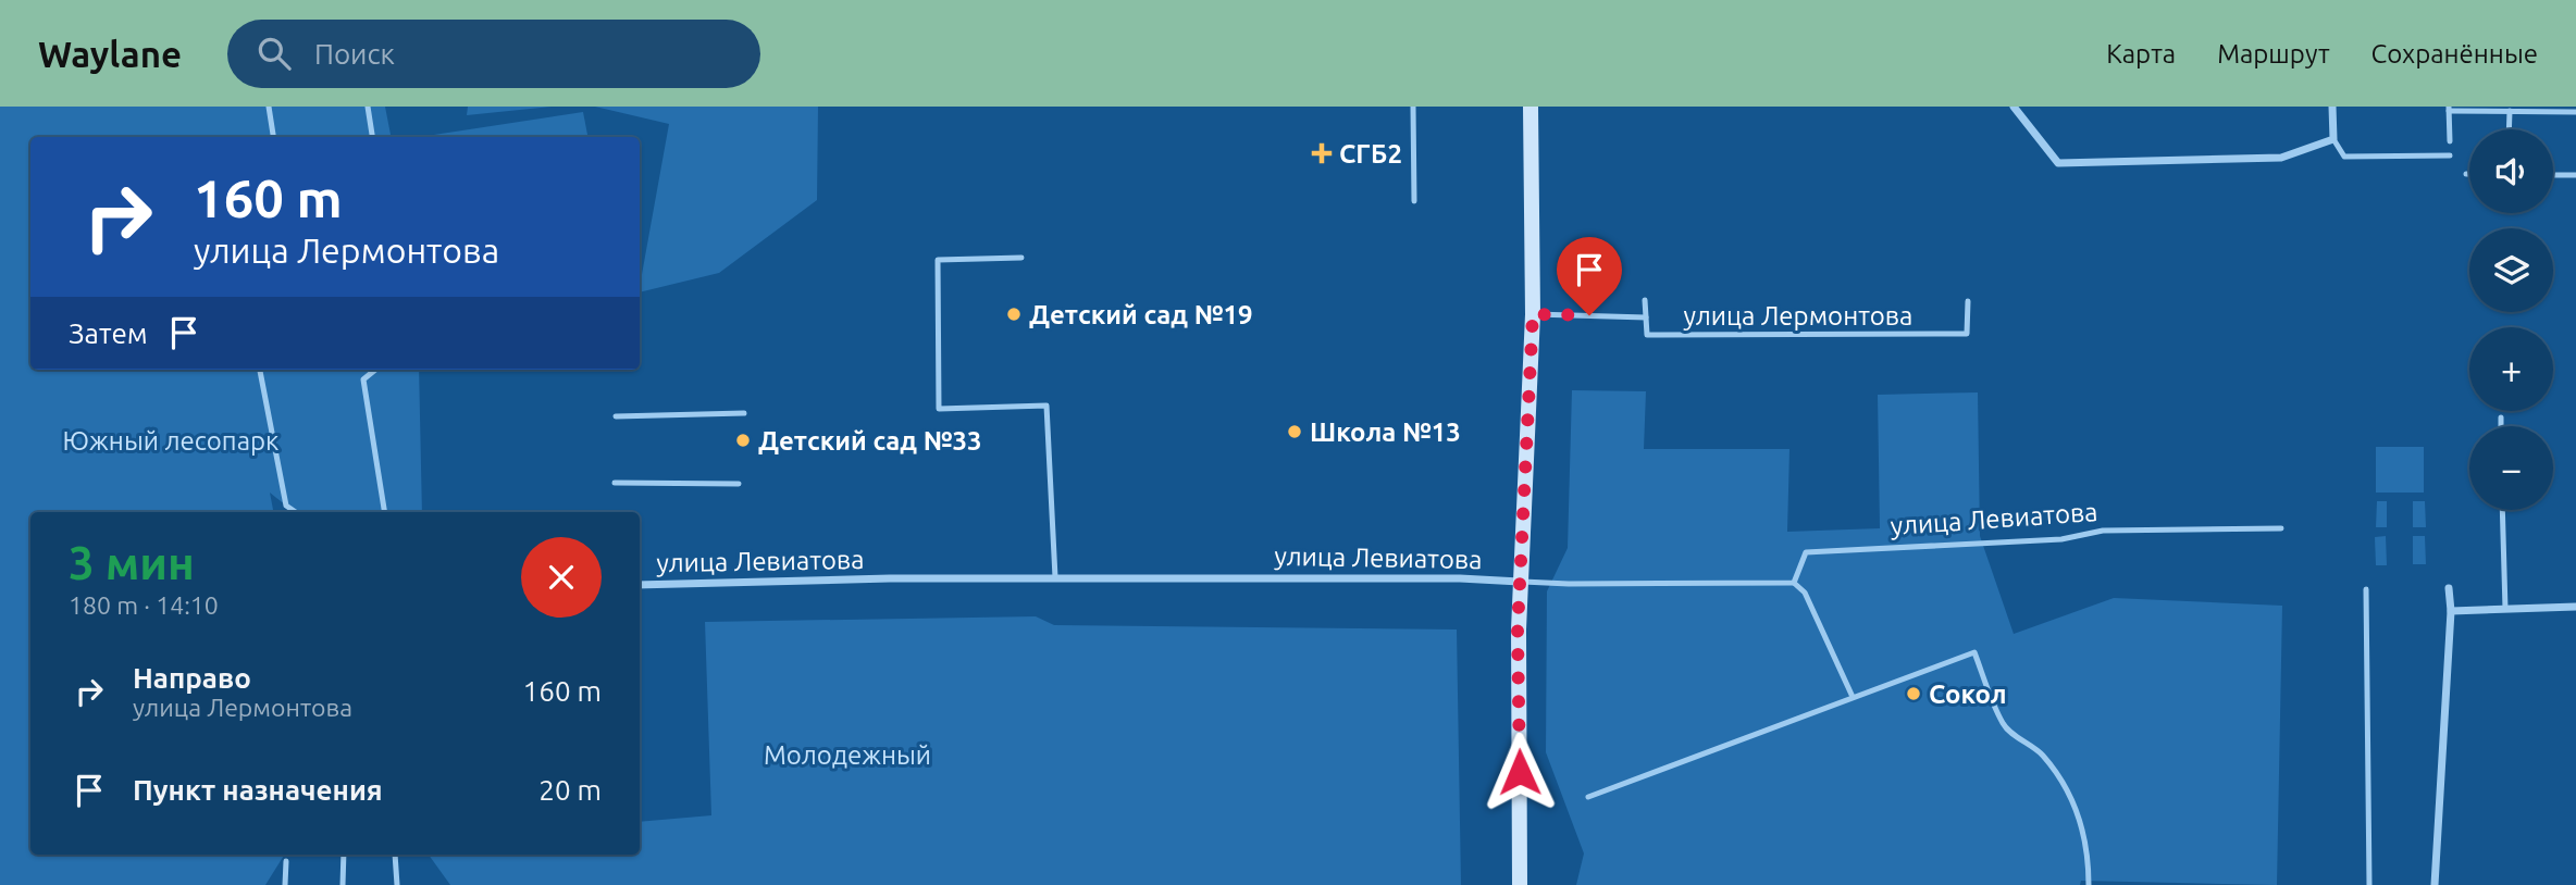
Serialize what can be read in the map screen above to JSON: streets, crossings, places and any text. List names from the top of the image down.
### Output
{
  "streets": {
    "street": ["улица Левиатова"],
    "lane": ["улица Лермонтова"]
  },
  "parks": ["Южный лесопарк", "Молодежный"],
  "places": {
    "health": ["СГБ2"],
    "other": [
      "Детский сад №19",
      "Школа №13",
      "Детский сад №33",
      "Сокол"
    ]
  },
  "page": {
    "header": "Waylane",
    "search": "Поиск",
    "nav": ["Карта", "Маршрут", "Сохранённые"],
    "map_buttons": ["+", "−"],
    "turn": ["160 m", "улица Лермонтова"],
    "then": "Затем",
    "heading": ["3 мин", "180 m · 14:10"],
    "list": [
      {
        "name": "Направо",
        "note": "улица Лермонтова",
        "value": "160 m"
      },
      {
        "name": "Пункт назначения",
        "value": "20 m"
      }
    ]
  }
}
